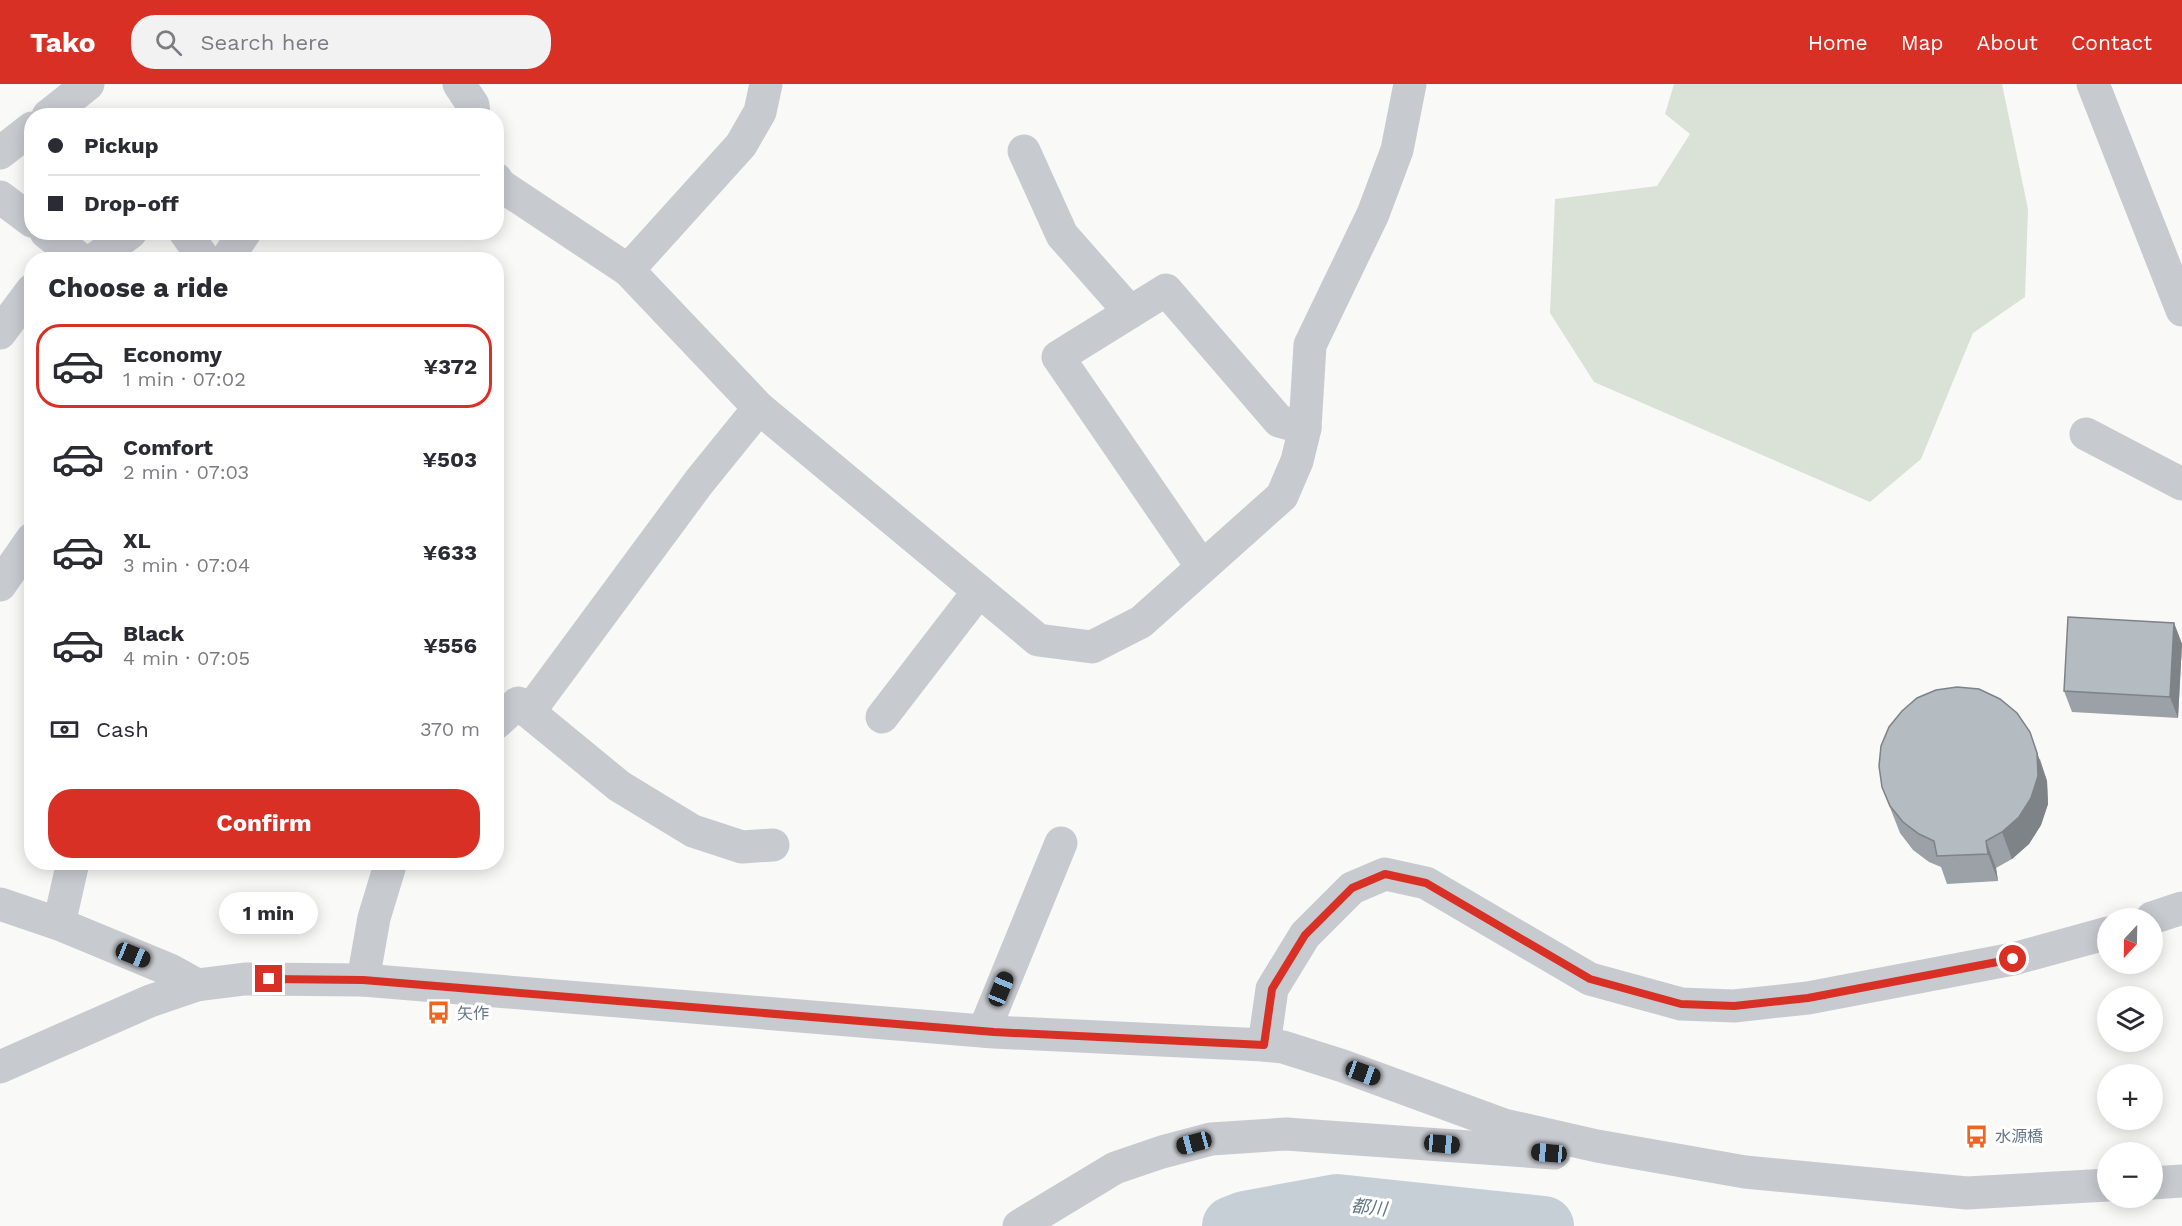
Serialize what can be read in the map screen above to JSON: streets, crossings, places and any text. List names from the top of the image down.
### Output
{
  "water": ["都川"],
  "places": {
    "bus stop": ["矢作", "水源橋"]
  },
  "north": "bottom",
  "page": {
    "header": "Tako",
    "search": "Search here",
    "nav": [
      "Home",
      "Map",
      "About",
      "Contact"
    ],
    "banner": ["Pickup", "Drop-off"],
    "heading": "Choose a ride",
    "list": [
      {
        "name": "Economy",
        "note": "1 min · 07:02",
        "value": "¥372"
      },
      {
        "name": "Comfort",
        "note": "2 min · 07:03",
        "value": "¥503"
      },
      {
        "name": "XL",
        "note": "3 min · 07:04",
        "value": "¥633"
      },
      {
        "name": "Black",
        "note": "4 min · 07:05",
        "value": "¥556"
      }
    ],
    "pay": ["Cash", "370 m"],
    "buttons": "Confirm",
    "bubble": "1 min",
    "map_buttons": ["+", "−"]
  }
}
